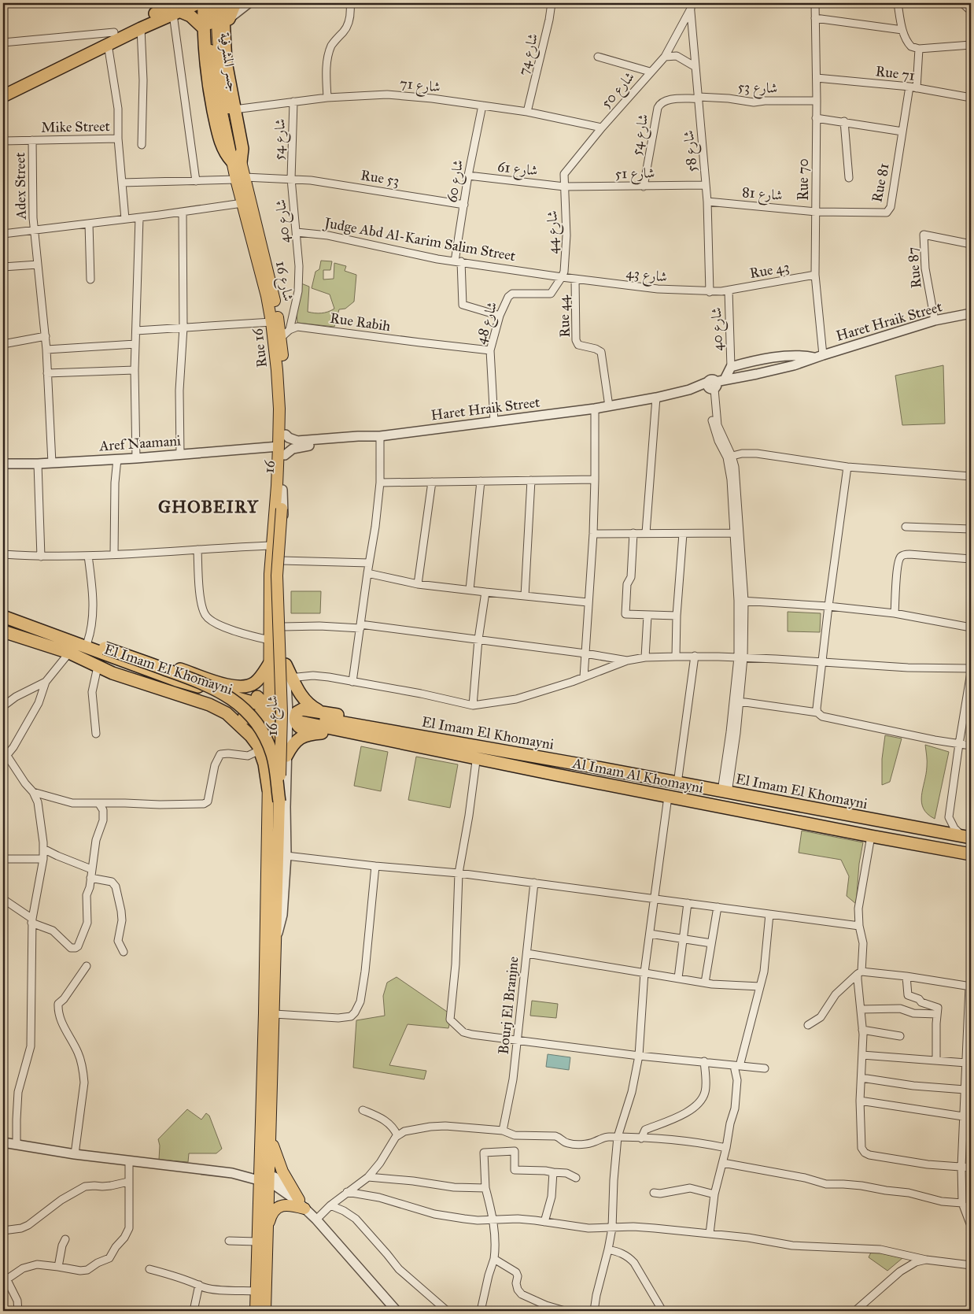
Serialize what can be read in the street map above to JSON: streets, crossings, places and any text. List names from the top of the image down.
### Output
{
  "streets": {
    "highway": ["El Imam El Khomayni", "Al Imam Al Khomayni"],
    "main road": [
      "جسر المشرفية",
      "شارع 16",
      "Rue 16",
      "16"
    ],
    "street": [
      "شارع 74",
      "Rue 71",
      "شارع 71",
      "شارع 53",
      "شارع 50",
      "Mike Street",
      "شارع 54",
      "شارع 58",
      "شارع 61",
      "شارع 51",
      "Rue 53",
      "Rue 70",
      "شارع 60",
      "Rue 81",
      "Adex Street",
      "شارع 81",
      "شارع 40",
      "شارع 44",
      "Judge Abd Al-Karim Salim Street",
      "Rue 87",
      "Rue 43",
      "شارع 43",
      "Rue 44",
      "Haret Hraik Street",
      "Rue Rabih",
      "شارع 48",
      "Aref Naamani",
      "Bourj El Branjne"
    ]
  },
  "crossings": [
    ["شارع 74", "شارع 71"],
    ["Rue 71", "Rue 70"],
    ["Rue 71", "Rue 81"],
    ["شارع 71", "شارع 50"],
    ["شارع 71", "شارع 54"],
    ["شارع 71", "شارع 60"],
    ["شارع 53", "شارع 54"],
    ["شارع 53", "شارع 58"],
    ["شارع 53", "Rue 70"],
    ["شارع 50", "شارع 58"],
    ["شارع 50", "شارع 61"],
    ["شارع 50", "شارع 51"],
    ["شارع 50", "شارع 44"],
    ["Mike Street", "Adex Street"],
    ["شارع 54", "شارع 58"],
    ["شارع 54", "شارع 51"],
    ["شارع 54", "Rue 53"],
    ["شارع 54", "شارع 40"],
    ["شارع 58", "شارع 51"],
    ["شارع 58", "شارع 81"],
    ["شارع 58", "شارع 43"],
    ["شارع 61", "شارع 51"],
    ["شارع 61", "شارع 60"],
    ["شارع 61", "شارع 44"],
    ["شارع 51", "شارع 44"],
    ["Rue 53", "شارع 60"],
    ["Rue 53", "شارع 40"],
    ["Rue 70", "Rue 81"],
    ["Rue 70", "شارع 81"],
    ["Rue 70", "Rue 43"],
    ["Rue 70", "Haret Hraik Street"],
    ["شارع 60", "Judge Abd Al-Karim Salim Street"],
    ["شارع 60", "شارع 48"],
    ["Rue 81", "شارع 81"],
    ["Adex Street", "Aref Naamani"],
    ["شارع 40", "Judge Abd Al-Karim Salim Street"],
    ["شارع 40", "Rue 43"],
    ["شارع 40", "شارع 43"],
    ["شارع 40", "شارع 16"],
    ["شارع 40", "Haret Hraik Street"],
    ["شارع 40", "Rue Rabih"],
    ["شارع 40", "Rue 16"],
    ["شارع 44", "Judge Abd Al-Karim Salim Street"],
    ["شارع 44", "شارع 43"],
    ["شارع 44", "شارع 48"],
    ["Judge Abd Al-Karim Salim Street", "شارع 43"],
    ["Judge Abd Al-Karim Salim Street", "شارع 48"],
    ["Rue 87", "Haret Hraik Street"],
    ["Rue 43", "شارع 43"],
    ["شارع 43", "Rue 44"],
    ["شارع 43", "شارع 48"],
    ["شارع 16", "Rue Rabih"],
    ["شارع 16", "Rue 16"],
    ["شارع 16", "Aref Naamani"],
    ["شارع 16", "16"],
    ["Rue 44", "Haret Hraik Street"],
    ["Haret Hraik Street", "شارع 48"],
    ["Rue Rabih", "شارع 48"],
    ["Rue 16", "Aref Naamani"],
    ["Rue 16", "16"],
    ["Aref Naamani", "16"],
    ["El Imam El Khomayni", "Al Imam Al Khomayni"]
  ],
  "districts": ["GHOBEIRY"]
}
